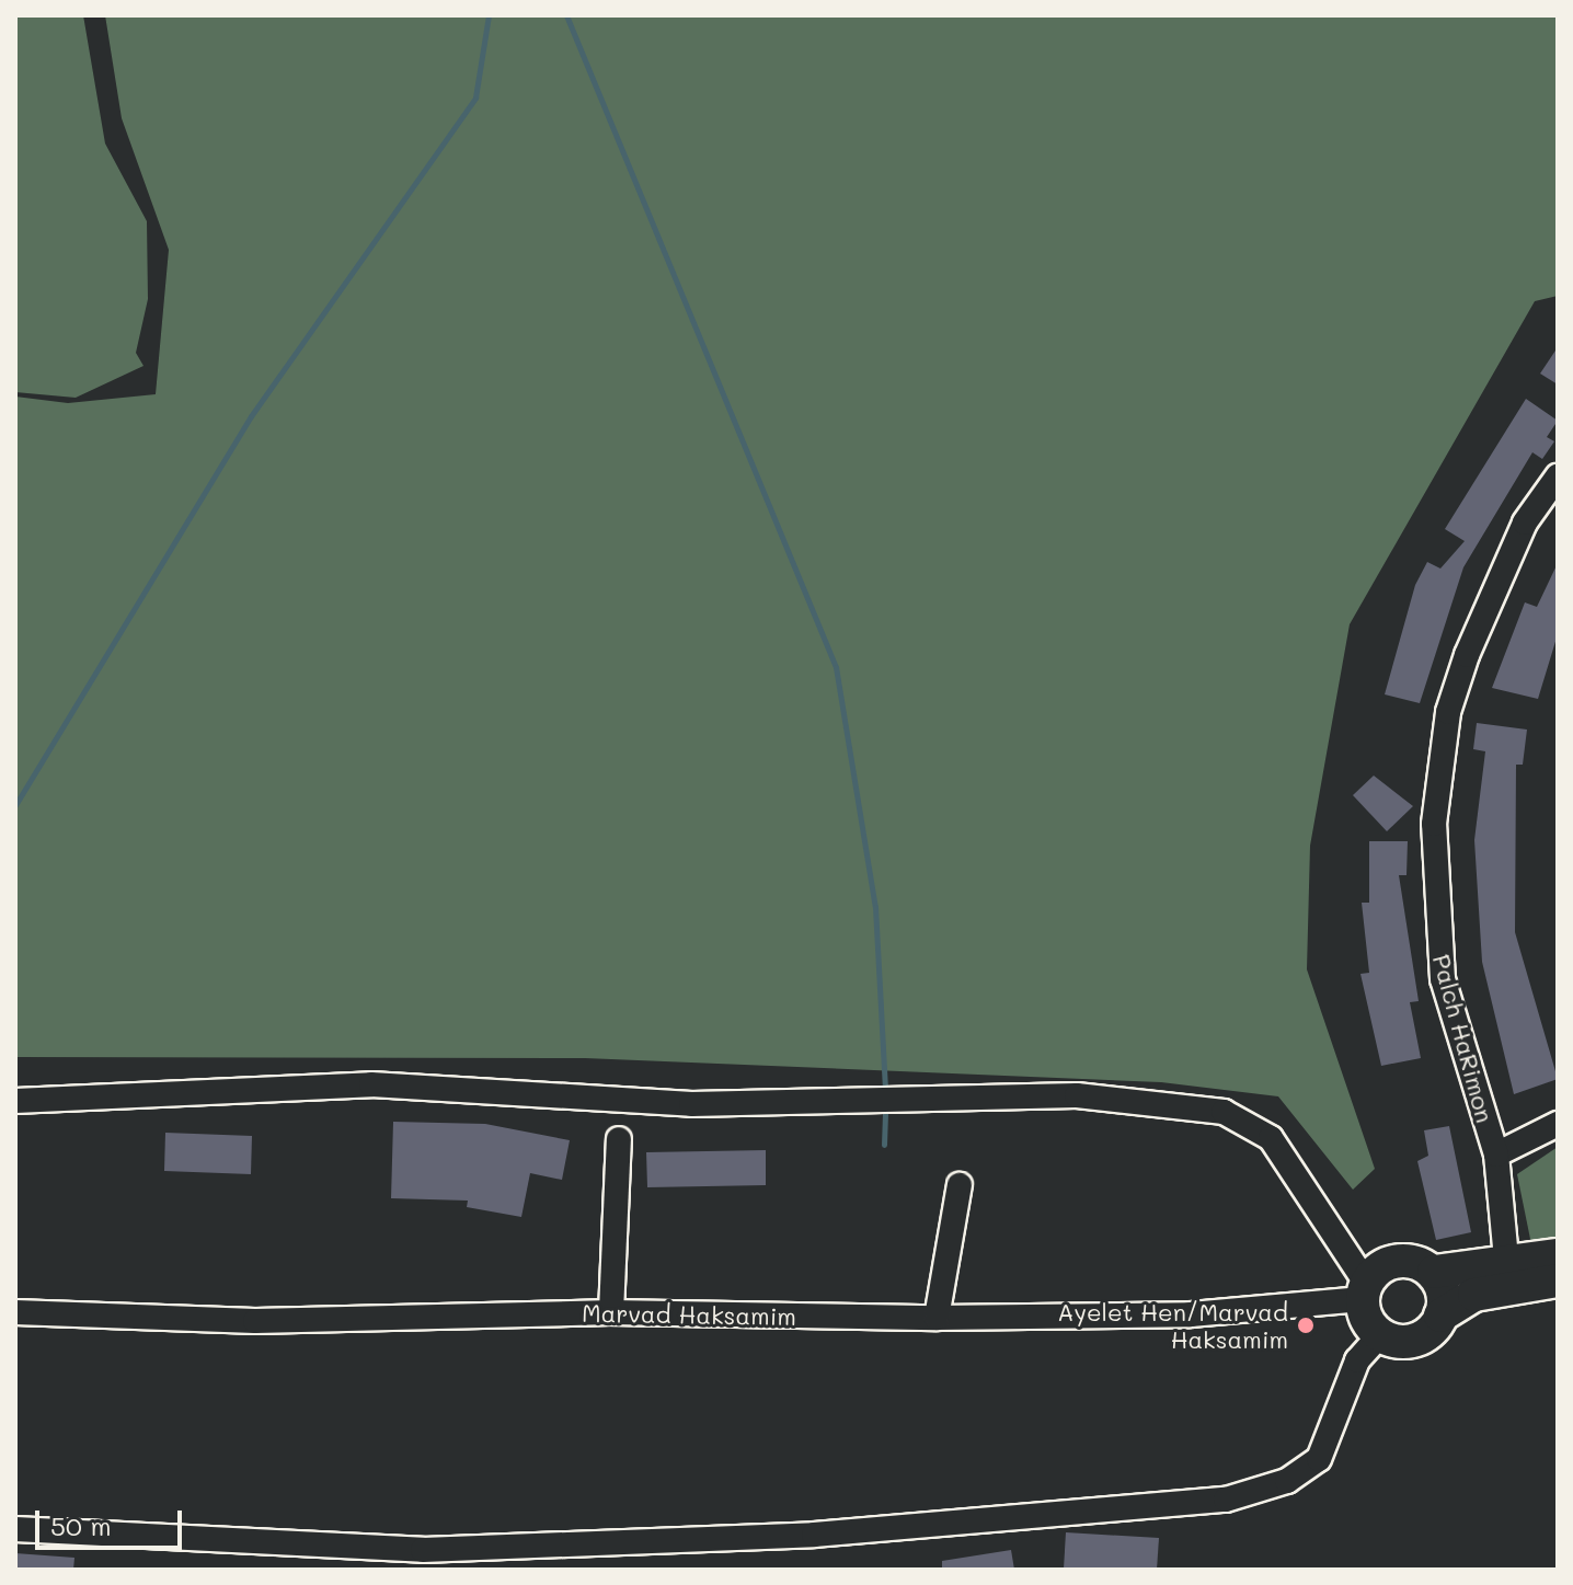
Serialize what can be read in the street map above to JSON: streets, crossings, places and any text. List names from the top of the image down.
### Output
{
  "streets": {
    "street": ["Palch HaRimon", "Marvad Haksamim"]
  },
  "places": ["Ayelet Hen/Marvad Haksamim"],
  "scale_bar": "50 m"
}
